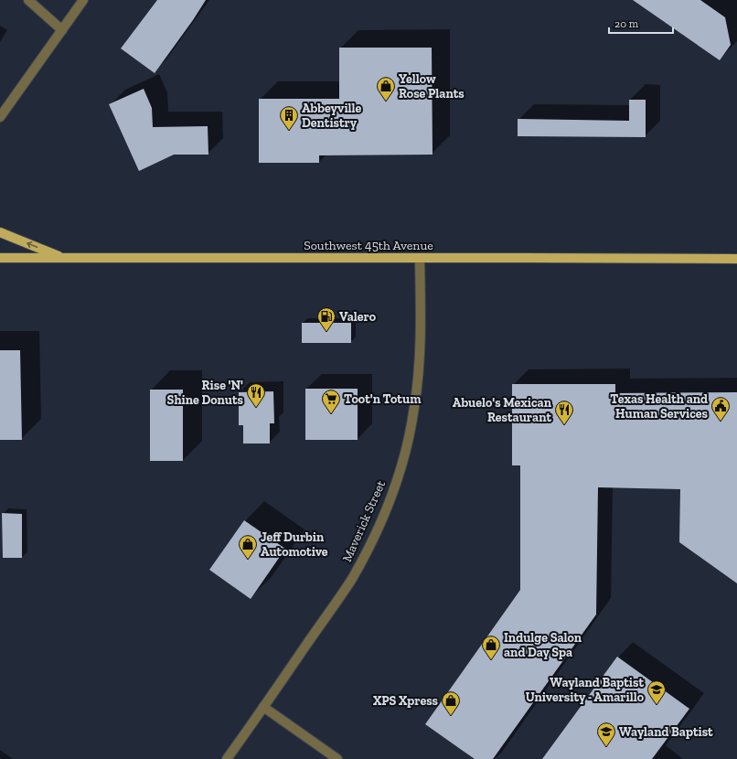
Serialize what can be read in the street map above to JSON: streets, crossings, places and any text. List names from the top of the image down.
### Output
{
  "streets": {
    "main road": ["Southwest 45th Avenue"],
    "street": ["Maverick Street"]
  },
  "crossings": [
    ["Southwest 45th Avenue", "Maverick Street"]
  ],
  "places": {
    "shop": [
      "Yellow Rose Plants",
      "Jeff Durbin Automotive",
      "Indulge Salon and Day Spa",
      "XPS Xpress"
    ],
    "building": ["Abbeyville Dentistry"],
    "fuel station": ["Valero"],
    "restaurant": ["Rise 'N' Shine Donuts", "Abuelo's Mexican Restaurant"],
    "supermarket": ["Toot'n Totum"],
    "public building": ["Texas Health and Human Services"],
    "school or university": ["Wayland Baptist University - Amarillo", "Wayland Baptist"]
  },
  "scale_bar": "20 m"
}
